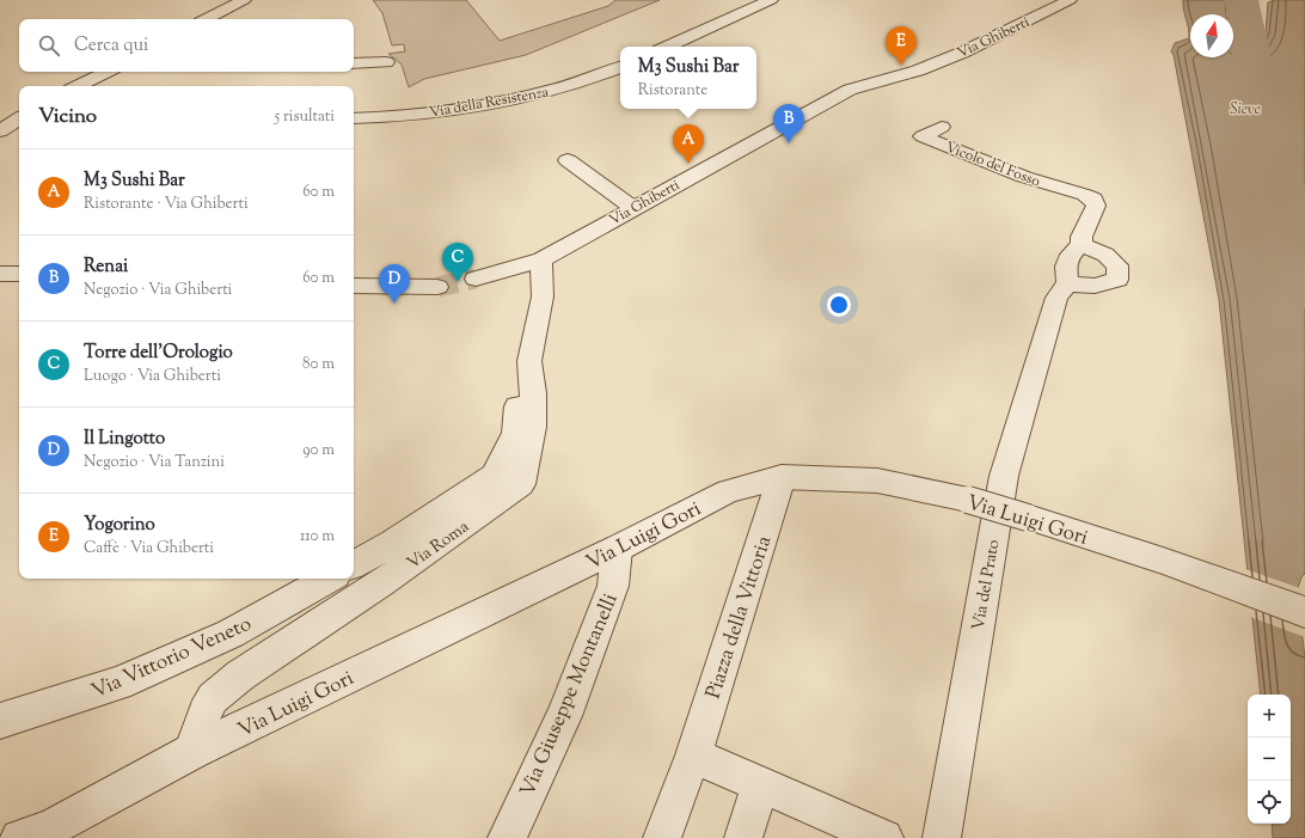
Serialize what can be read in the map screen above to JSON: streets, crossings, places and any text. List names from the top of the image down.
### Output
{
  "streets": {
    "street": [
      "Via Ghiberti",
      "Via della Resistenza",
      "Vicolo del Fosso",
      "Via Luigi Gori",
      "Via Roma",
      "Via del Prato",
      "Piazza della Vittoria",
      "Via Vittorio Veneto",
      "Via Giuseppe Montanelli"
    ]
  },
  "crossings": [
    ["Via Ghiberti", "Via Roma"],
    ["Vicolo del Fosso", "Via del Prato"],
    ["Via Luigi Gori", "Via Roma"],
    ["Via Luigi Gori", "Piazza della Vittoria"],
    ["Via Luigi Gori", "Via Giuseppe Montanelli"]
  ],
  "water": ["Sieve"],
  "north": "top",
  "page": {
    "search": "Cerca qui",
    "pins": [
      "E",
      "B",
      "A",
      "C",
      "D"
    ],
    "popup": ["M3 Sushi Bar", "Ristorante"],
    "heading": ["Vicino", "5 risultati"],
    "list": [
      {
        "mark": "A",
        "name": "M3 Sushi Bar",
        "note": "Ristorante · Via Ghiberti",
        "value": "60 m"
      },
      {
        "mark": "B",
        "name": "Renai",
        "note": "Negozio · Via Ghiberti",
        "value": "60 m"
      },
      {
        "mark": "C",
        "name": "Torre dell’Orologio",
        "note": "Luogo · Via Ghiberti",
        "value": "80 m"
      },
      {
        "mark": "D",
        "name": "Il Lingotto",
        "note": "Negozio · Via Tanzini",
        "value": "90 m"
      },
      {
        "mark": "E",
        "name": "Yogorino",
        "note": "Caffè · Via Ghiberti",
        "value": "110 m"
      }
    ],
    "map_buttons": ["+", "−"]
  }
}
